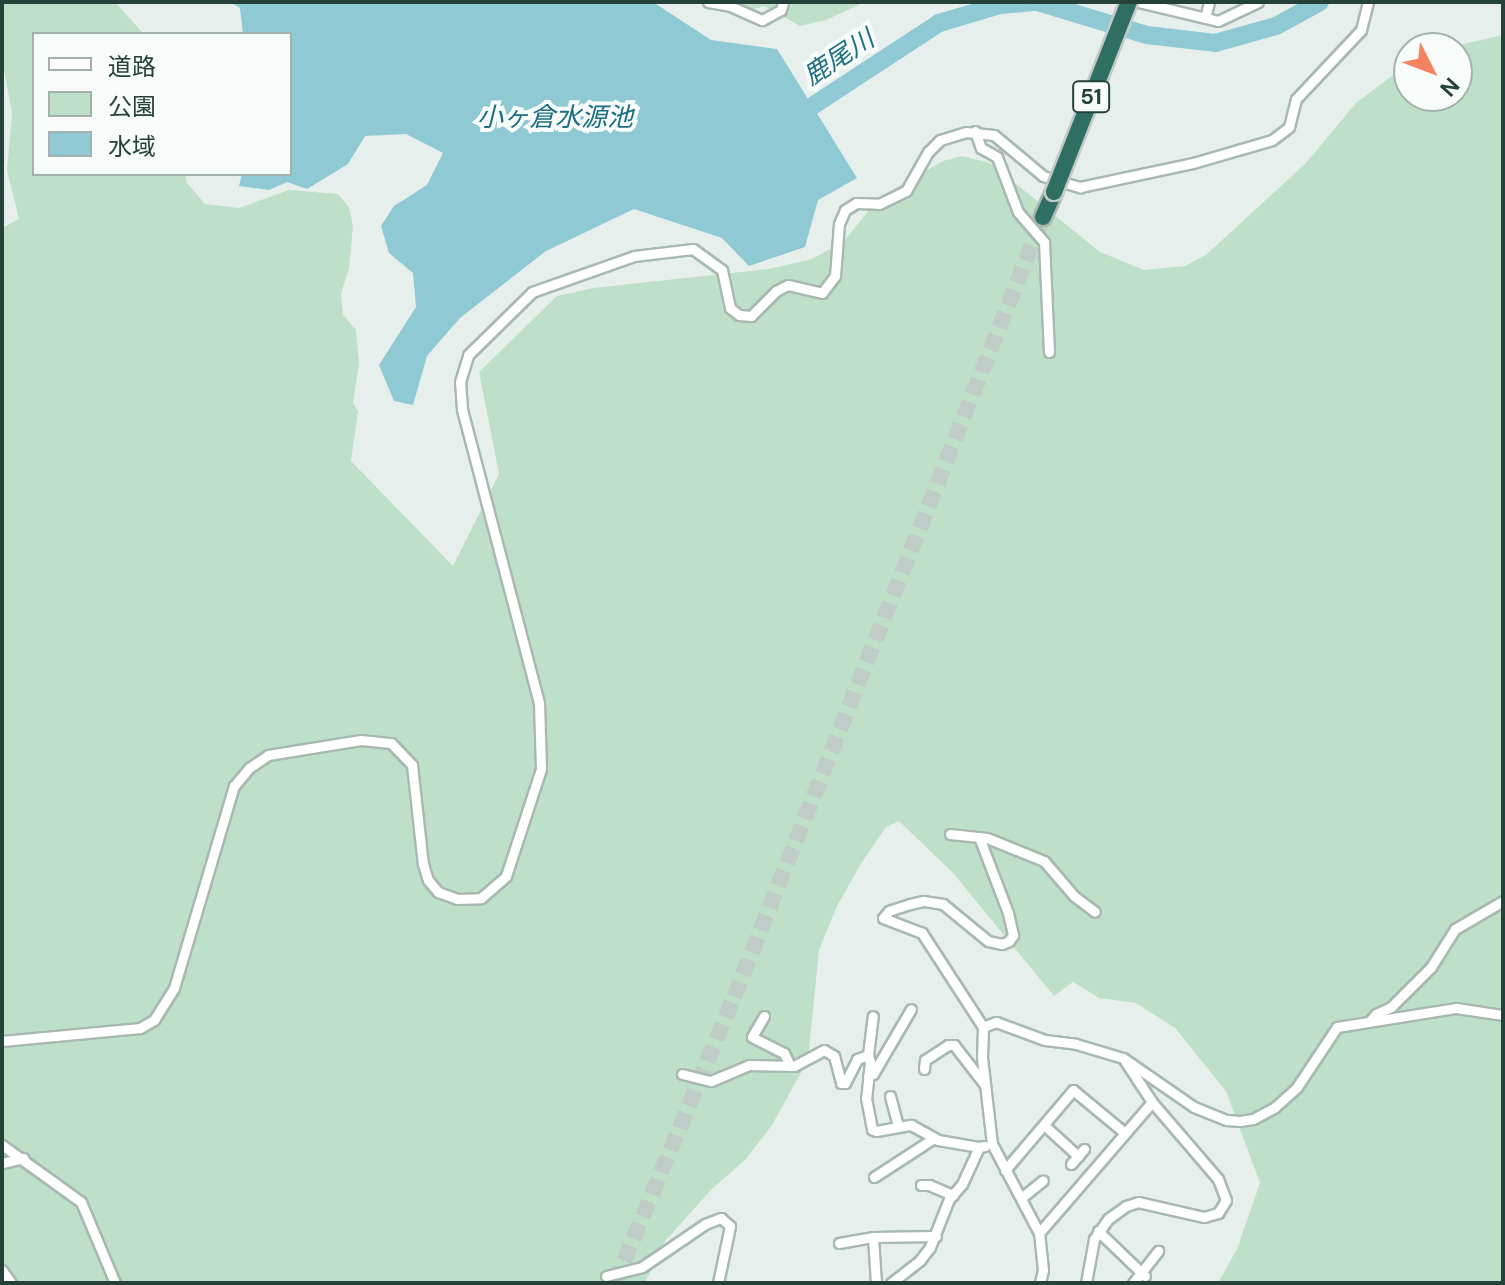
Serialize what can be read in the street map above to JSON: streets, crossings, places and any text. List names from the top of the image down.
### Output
{
  "streets": {
    "highway": ["51"]
  },
  "water": ["鹿尾川", "小ヶ倉水源池"],
  "legend": ["道路", "公園", "水域"],
  "north": "bottom right"
}
